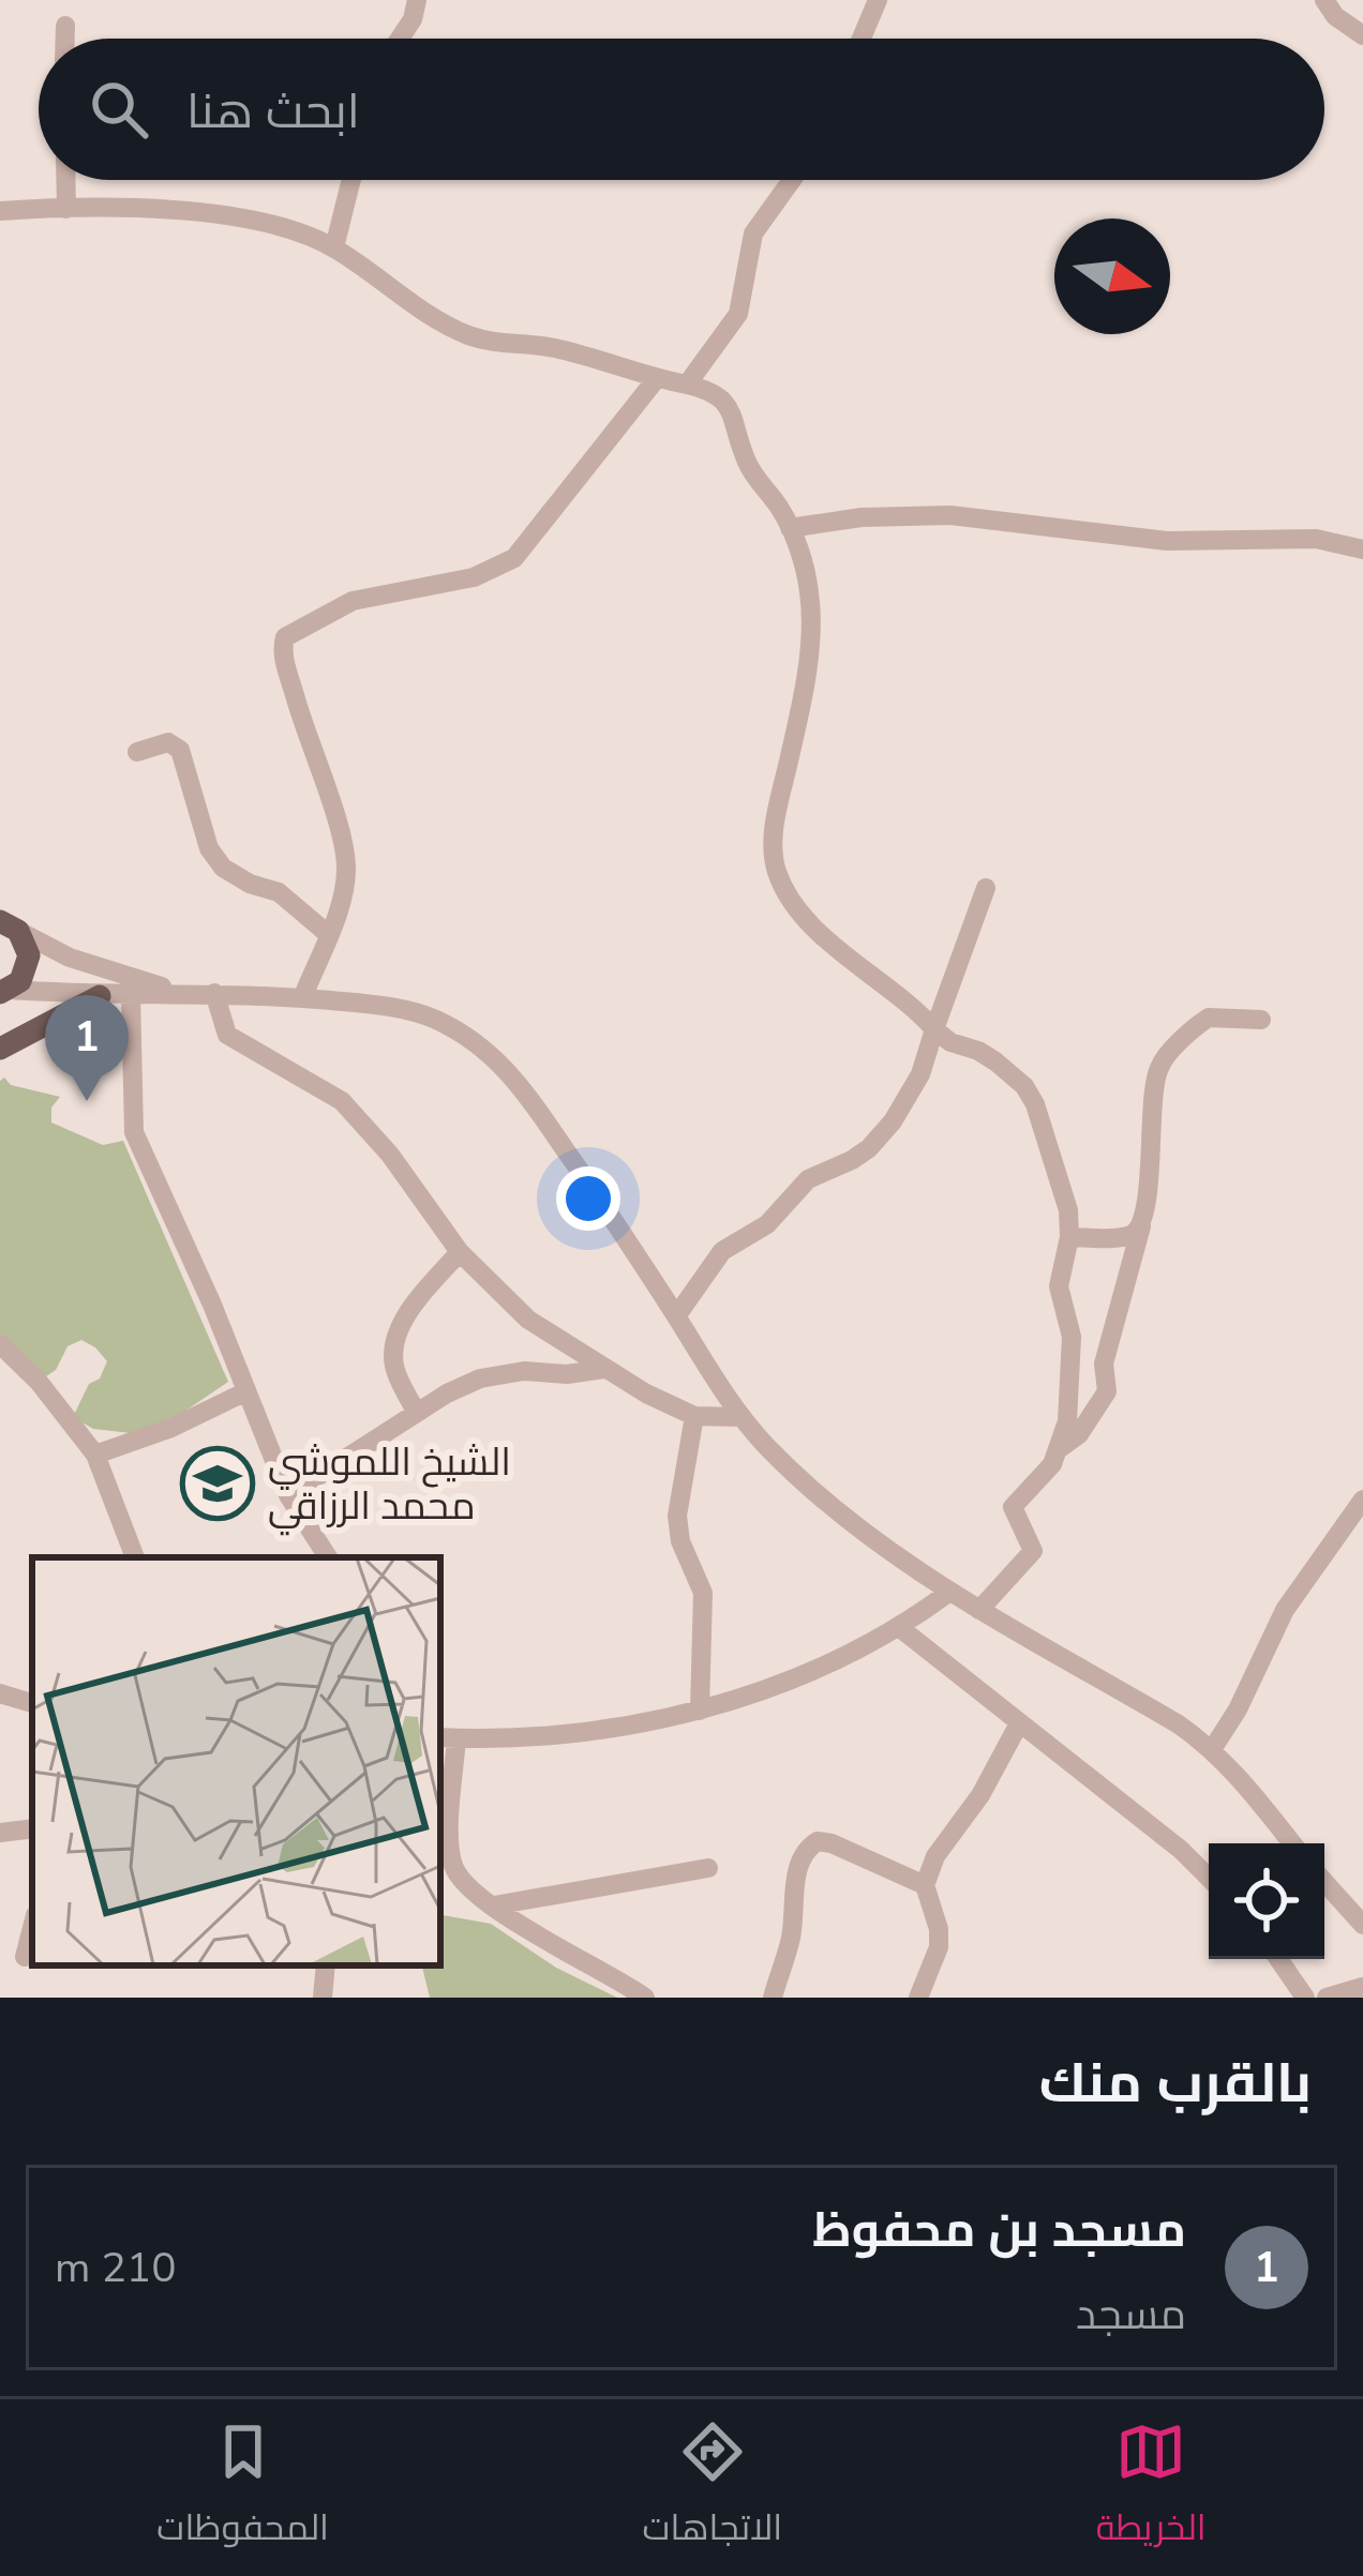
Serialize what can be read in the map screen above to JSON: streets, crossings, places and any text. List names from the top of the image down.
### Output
{
  "places": {
    "school or university": ["الشيخ اللموشي محمد الرزاقي"]
  },
  "north": "right",
  "page": {
    "search": "ابحث هنا",
    "pins": "1",
    "heading": "بالقرب منك",
    "list": [
      {
        "mark": "1",
        "name": "مسجد بن محفوظ",
        "note": "مسجد",
        "value": "210 m"
      }
    ],
    "nav": ["الخريطة", "الاتجاهات", "المحفوظات"]
  }
}
